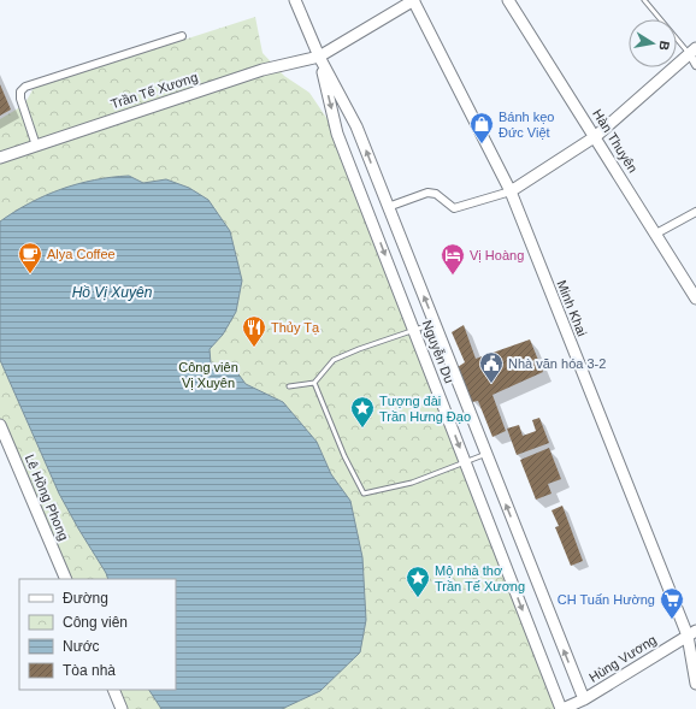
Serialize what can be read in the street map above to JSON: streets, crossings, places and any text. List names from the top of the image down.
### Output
{
  "streets": {
    "street": [
      "Trần Tế Xương",
      "Hàn Thuyên",
      "Minh Khai",
      "Nguyễn Du",
      "Lê Hồng Phong",
      "Hùng Vương"
    ]
  },
  "crossings": [
    ["Trần Tế Xương", "Minh Khai"],
    ["Trần Tế Xương", "Nguyễn Du"],
    ["Minh Khai", "Hùng Vương"],
    ["Nguyễn Du", "Hùng Vương"]
  ],
  "water": ["Hồ Vị Xuyên"],
  "parks": ["Công viên Vị Xuyên"],
  "places": {
    "shop": ["Bánh kẹo Đức Việt"],
    "cafe": ["Alya Coffee"],
    "hotel": ["Vị Hoàng"],
    "restaurant": ["Thủy Tạ"],
    "public building": ["Nhà văn hóa 3-2"],
    "place": ["Tượng đài Trần Hưng Đạo", "Mộ nhà thơ Trần Tế Xương"],
    "supermarket": ["CH Tuấn Hường"]
  },
  "legend": [
    "Đường",
    "Công viên",
    "Nước",
    "Tòa nhà"
  ],
  "north": "right"
}
